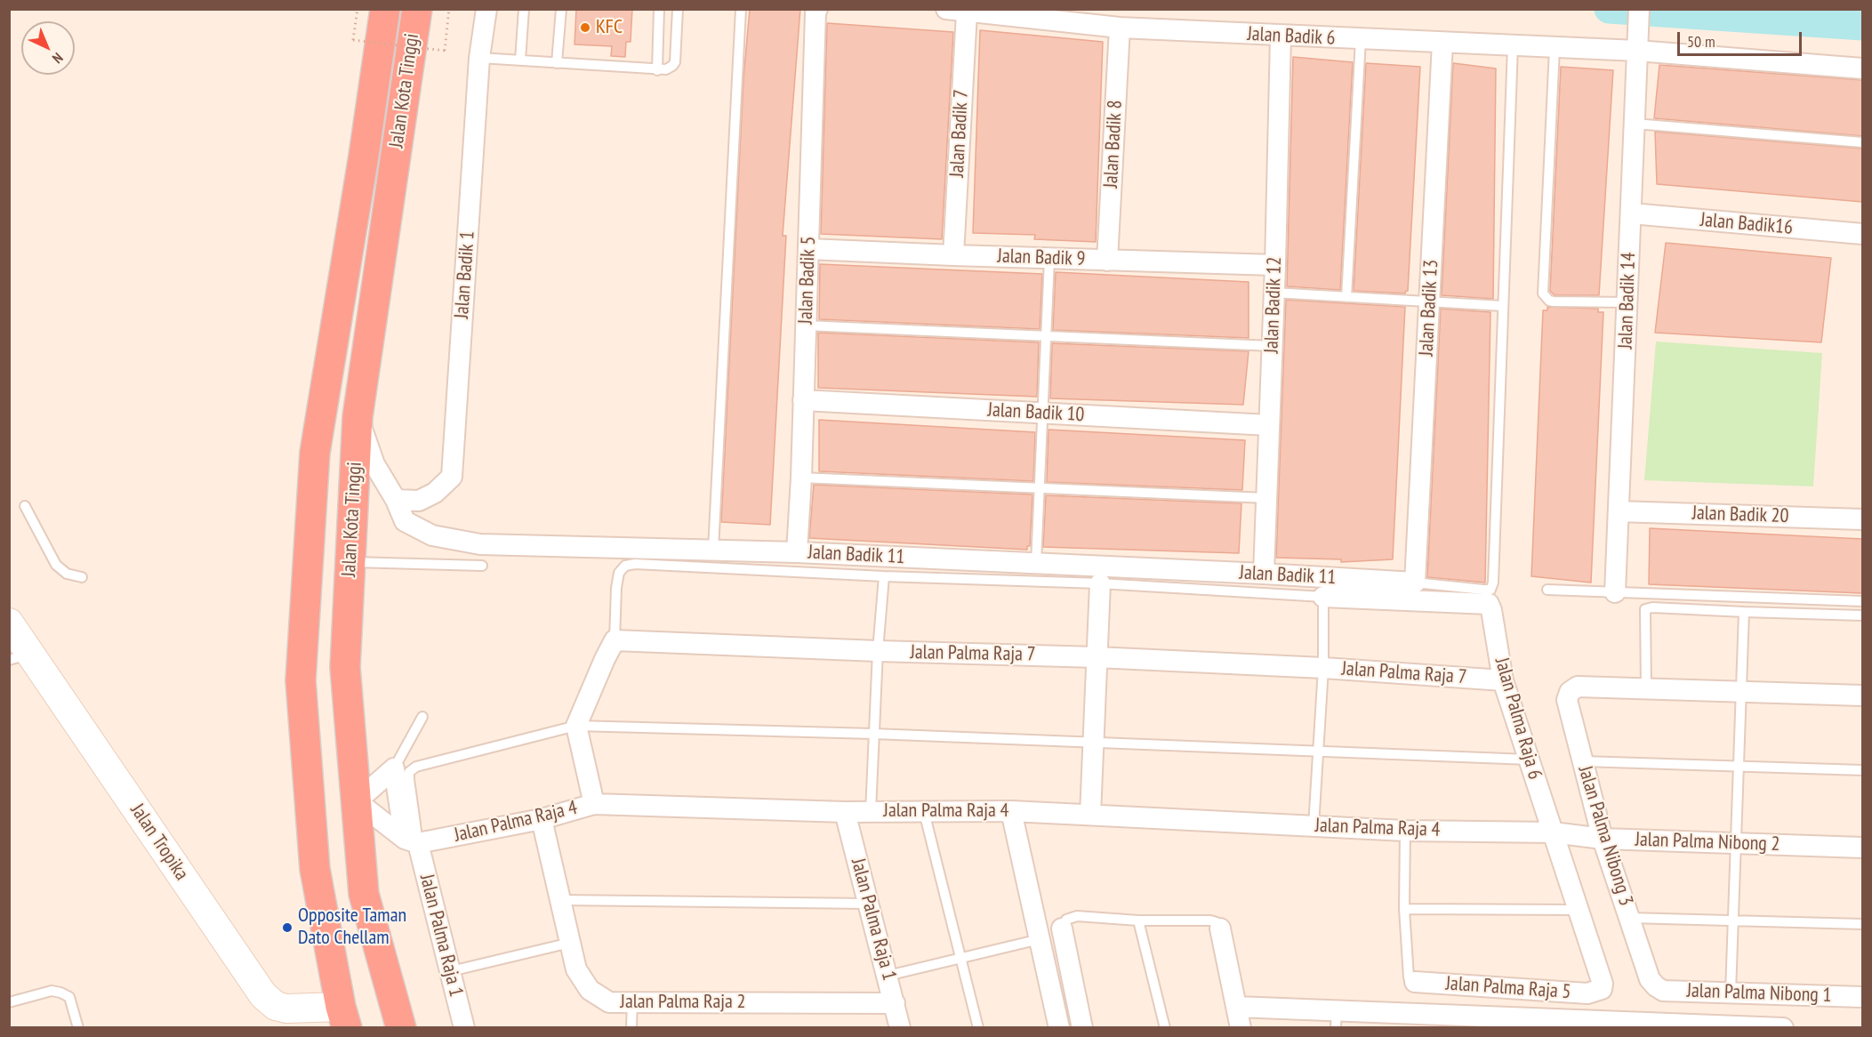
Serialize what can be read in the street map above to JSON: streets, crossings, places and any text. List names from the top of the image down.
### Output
{
  "streets": {
    "highway": ["Jalan Kota Tinggi"],
    "street": [
      "Jalan Badik 6",
      "Jalan Badik 7",
      "Jalan Badik 8",
      "Jalan Badik16",
      "Jalan Badik 9",
      "Jalan Badik 1",
      "Jalan Badik 5",
      "Jalan Badik 14",
      "Jalan Badik 12",
      "Jalan Badik 13",
      "Jalan Badik 10",
      "Jalan Badik 20",
      "Jalan Badik 11",
      "Jalan Palma Raja 7",
      "Jalan Palma Raja 6",
      "Jalan Palma Raja 4",
      "Jalan Palma Nibong 3",
      "Jalan Tropika",
      "Jalan Palma Nibong 2",
      "Jalan Palma Raja 1",
      "Jalan Palma Raja 5",
      "Jalan Palma Nibong 1",
      "Jalan Palma Raja 2"
    ]
  },
  "crossings": [
    ["Jalan Badik 6", "Jalan Badik 7"],
    ["Jalan Badik 6", "Jalan Badik 8"],
    ["Jalan Badik 6", "Jalan Badik 14"],
    ["Jalan Badik 6", "Jalan Badik 12"],
    ["Jalan Badik 6", "Jalan Badik 13"],
    ["Jalan Kota Tinggi", "Jalan Badik 11"],
    ["Jalan Kota Tinggi", "Jalan Tropika"],
    ["Jalan Badik 7", "Jalan Badik 9"],
    ["Jalan Badik 8", "Jalan Badik 9"],
    ["Jalan Badik16", "Jalan Badik 14"],
    ["Jalan Badik 9", "Jalan Badik 5"],
    ["Jalan Badik 9", "Jalan Badik 12"],
    ["Jalan Badik 1", "Jalan Badik 11"],
    ["Jalan Badik 5", "Jalan Badik 10"],
    ["Jalan Badik 5", "Jalan Badik 11"],
    ["Jalan Badik 14", "Jalan Badik 20"],
    ["Jalan Badik 12", "Jalan Badik 10"],
    ["Jalan Badik 12", "Jalan Badik 11"],
    ["Jalan Badik 13", "Jalan Badik 11"],
    ["Jalan Palma Raja 7", "Jalan Palma Raja 6"],
    ["Jalan Palma Raja 6", "Jalan Palma Raja 4"],
    ["Jalan Palma Raja 6", "Jalan Palma Nibong 2"],
    ["Jalan Palma Raja 6", "Jalan Palma Raja 5"],
    ["Jalan Palma Raja 4", "Jalan Palma Nibong 2"],
    ["Jalan Palma Raja 4", "Jalan Palma Raja 1"],
    ["Jalan Palma Raja 4", "Jalan Palma Raja 2"],
    ["Jalan Palma Nibong 3", "Jalan Palma Nibong 2"],
    ["Jalan Palma Nibong 3", "Jalan Palma Nibong 1"],
    ["Jalan Palma Raja 1", "Jalan Palma Raja 2"]
  ],
  "places": ["KFC", "Opposite Taman Dato Chellam"],
  "scale_bar": "50 m",
  "north": "bottom right"
}
